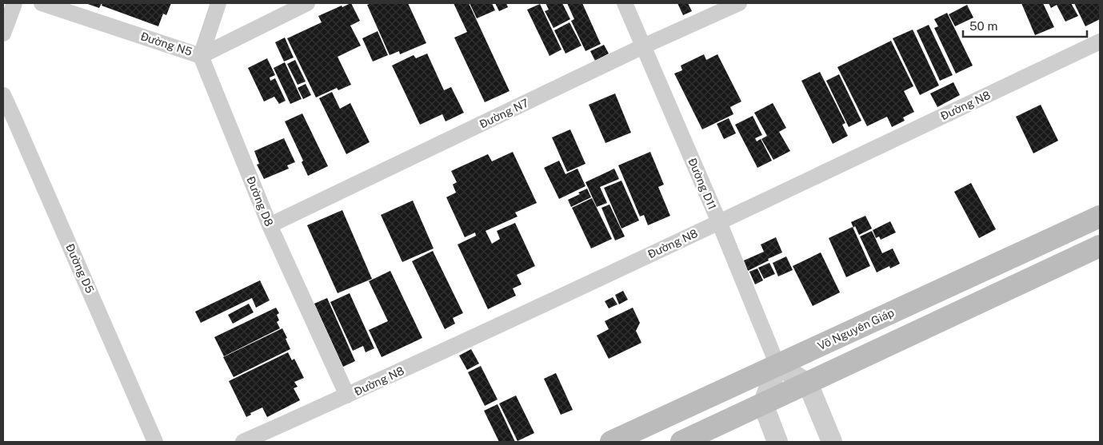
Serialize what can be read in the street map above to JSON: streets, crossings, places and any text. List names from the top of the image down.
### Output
{
  "streets": {
    "main road": ["Võ Nguyên Giáp"],
    "street": [
      "Đường N5",
      "Đường N8",
      "Đường N7",
      "Đường D11",
      "Đường D8",
      "Đường D5"
    ]
  },
  "crossings": [
    ["Đường N5", "Đường D8"],
    ["Đường N8", "Đường D11"],
    ["Đường N8", "Đường D8"],
    ["Đường N7", "Đường D11"],
    ["Đường N7", "Đường D8"],
    ["Đường D11", "Võ Nguyên Giáp"]
  ],
  "scale_bar": "50 m"
}
